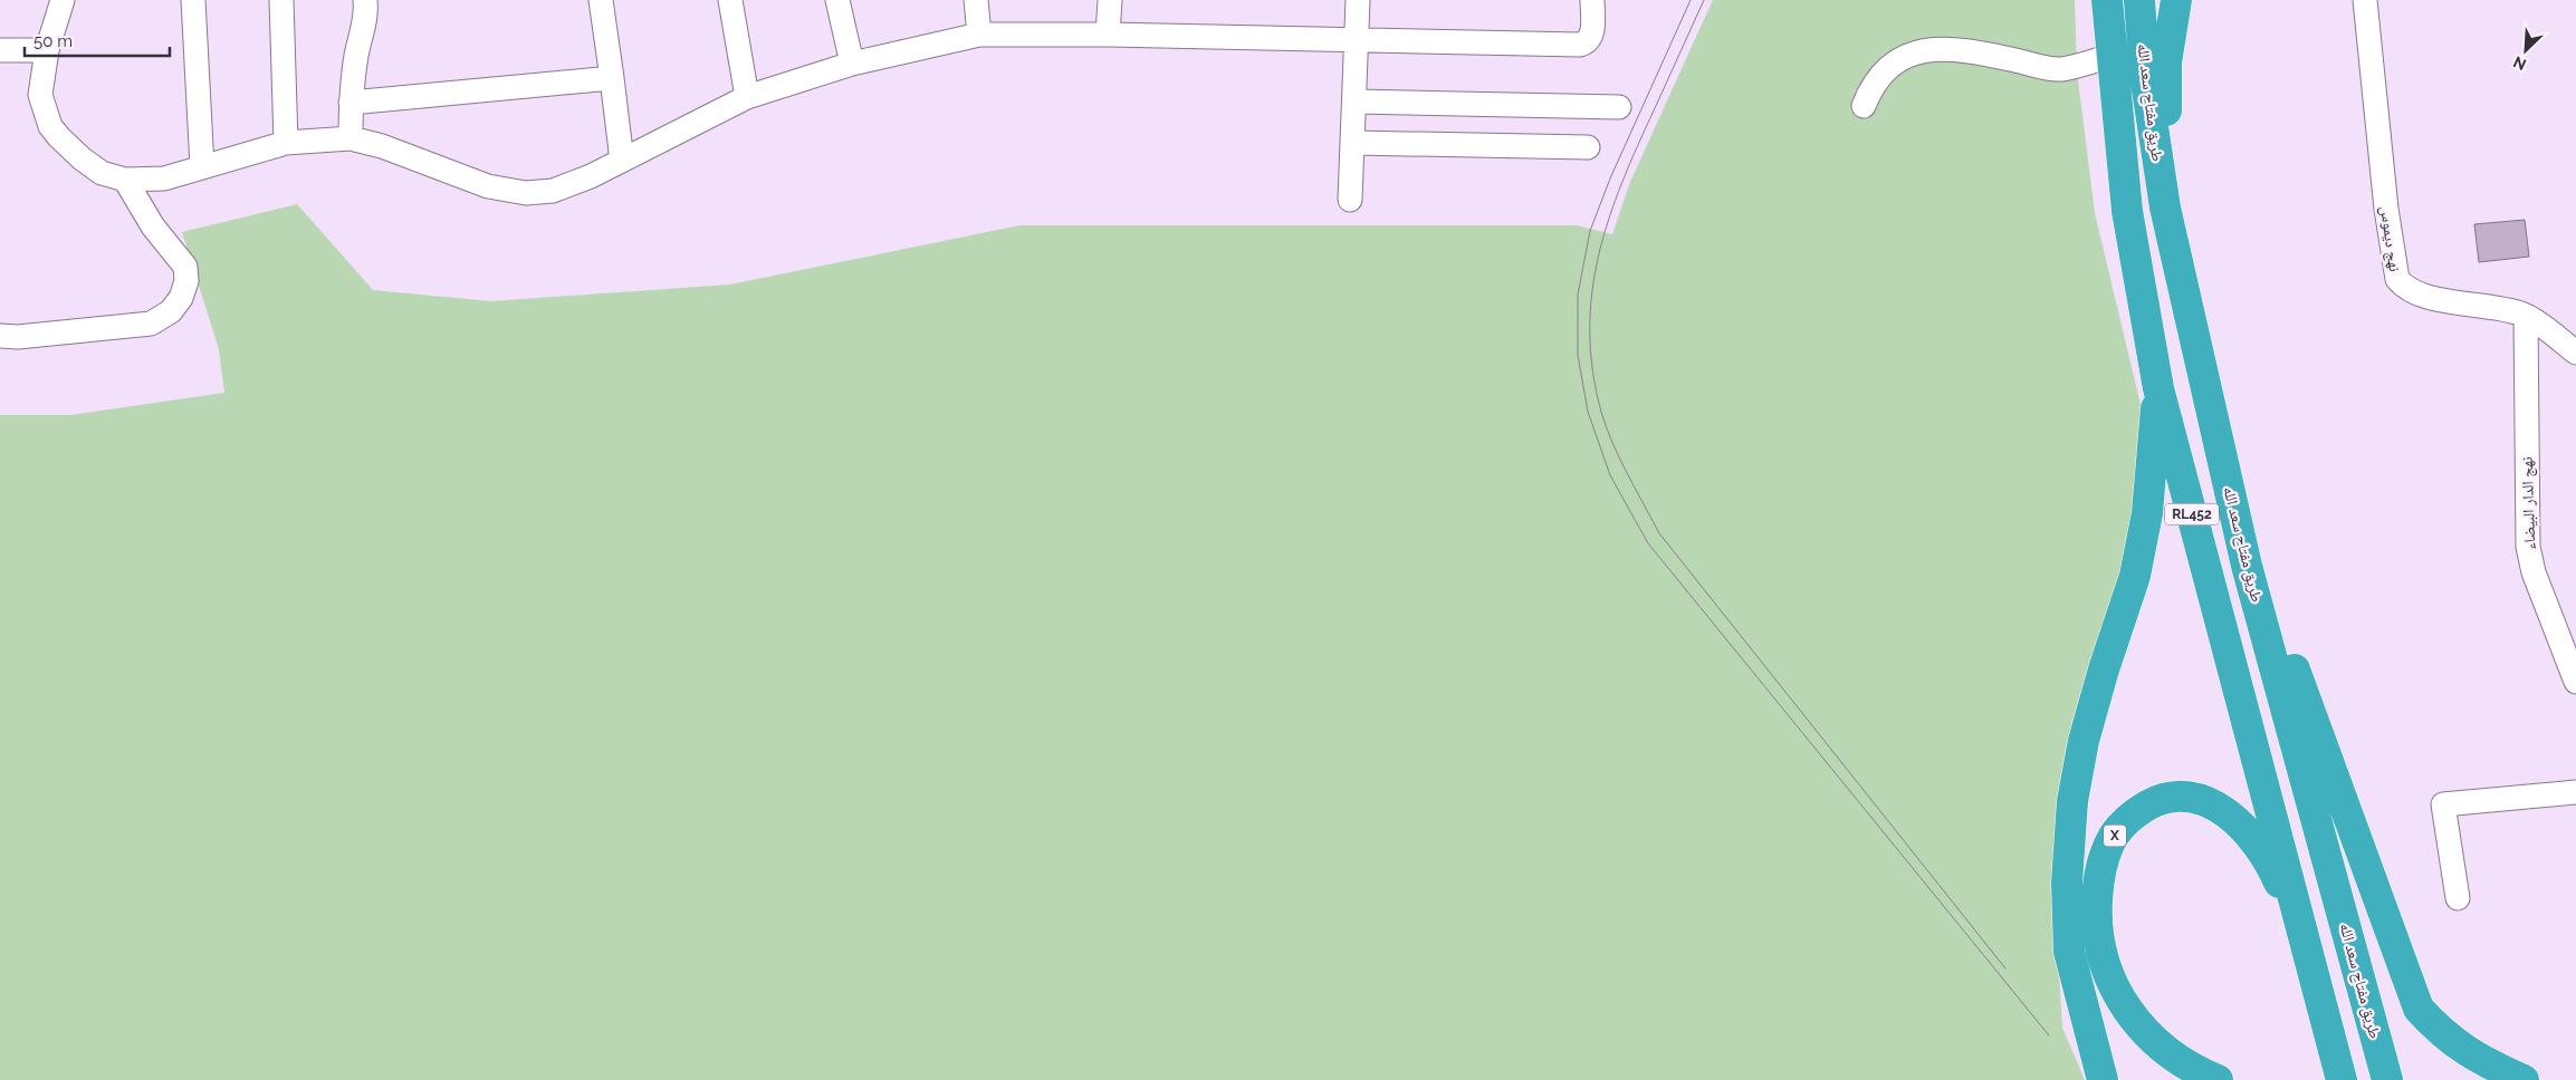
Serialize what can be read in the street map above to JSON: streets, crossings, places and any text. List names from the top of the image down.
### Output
{
  "streets": {
    "highway": ["طريق مفتاح سعد الله", "RL452", "X"],
    "street": ["نهج ديموس", "نهج الدار البيضاء"]
  },
  "crossings": [
    ["نهج ديموس", "نهج الدار البيضاء"],
    ["RL452", "X"]
  ],
  "scale_bar": "50 m",
  "north": "bottom left"
}
